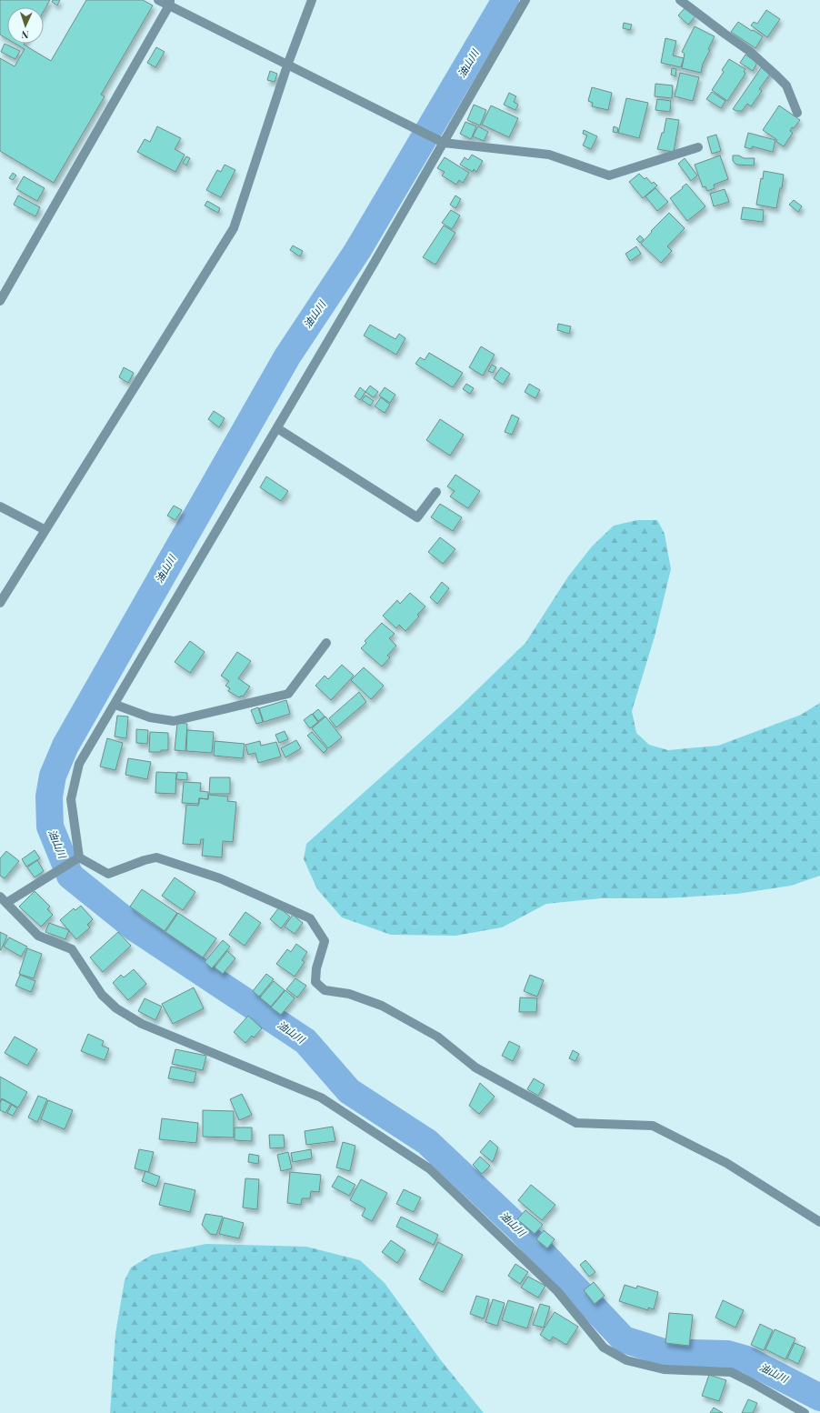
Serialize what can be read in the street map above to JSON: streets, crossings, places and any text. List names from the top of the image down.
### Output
{
  "water": ["油山川"],
  "north": "bottom"
}
